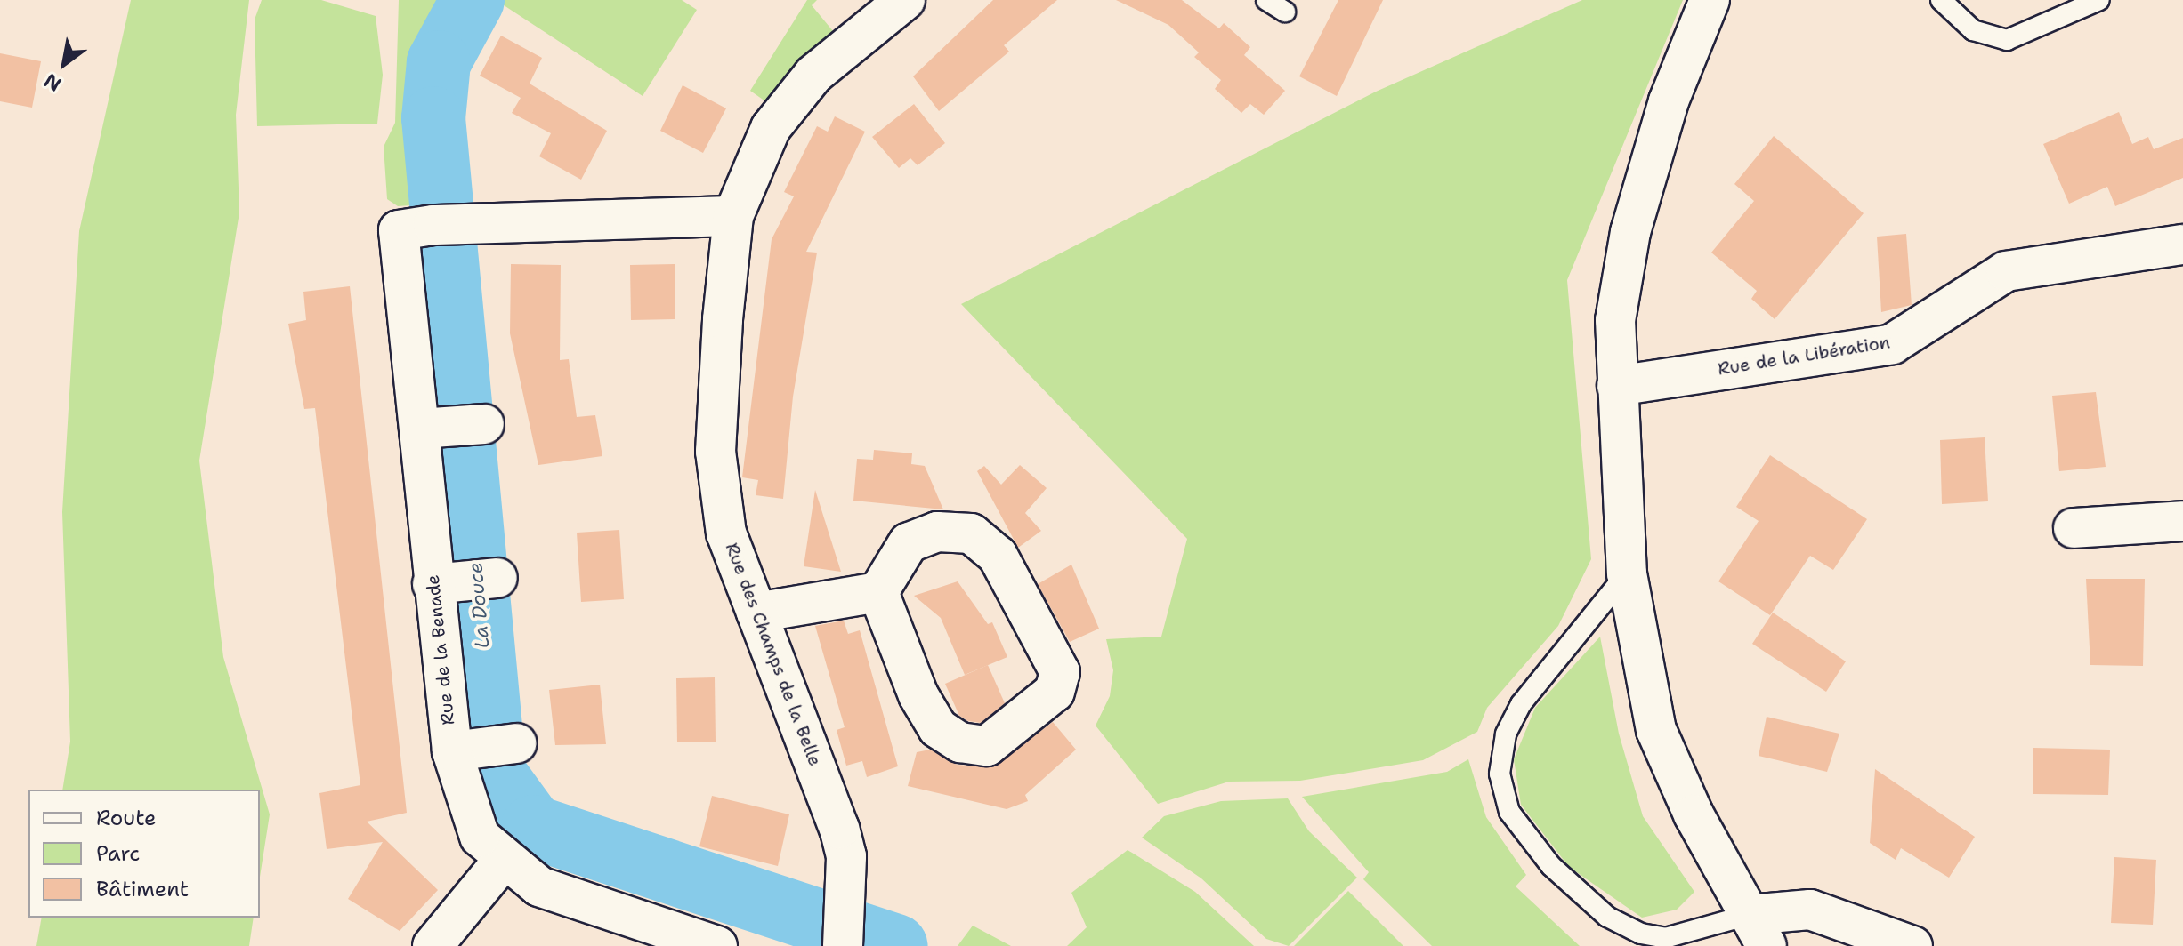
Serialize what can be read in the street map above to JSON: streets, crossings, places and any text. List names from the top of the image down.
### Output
{
  "streets": {
    "street": ["Rue de la Libération", "Rue de la Benade", "Rue des Champs de la Belle"]
  },
  "crossings": [
    ["Rue de la Benade", "Rue des Champs de la Belle"]
  ],
  "water": ["La Douce"],
  "legend": ["Route", "Parc", "Bâtiment"],
  "north": "bottom left"
}
